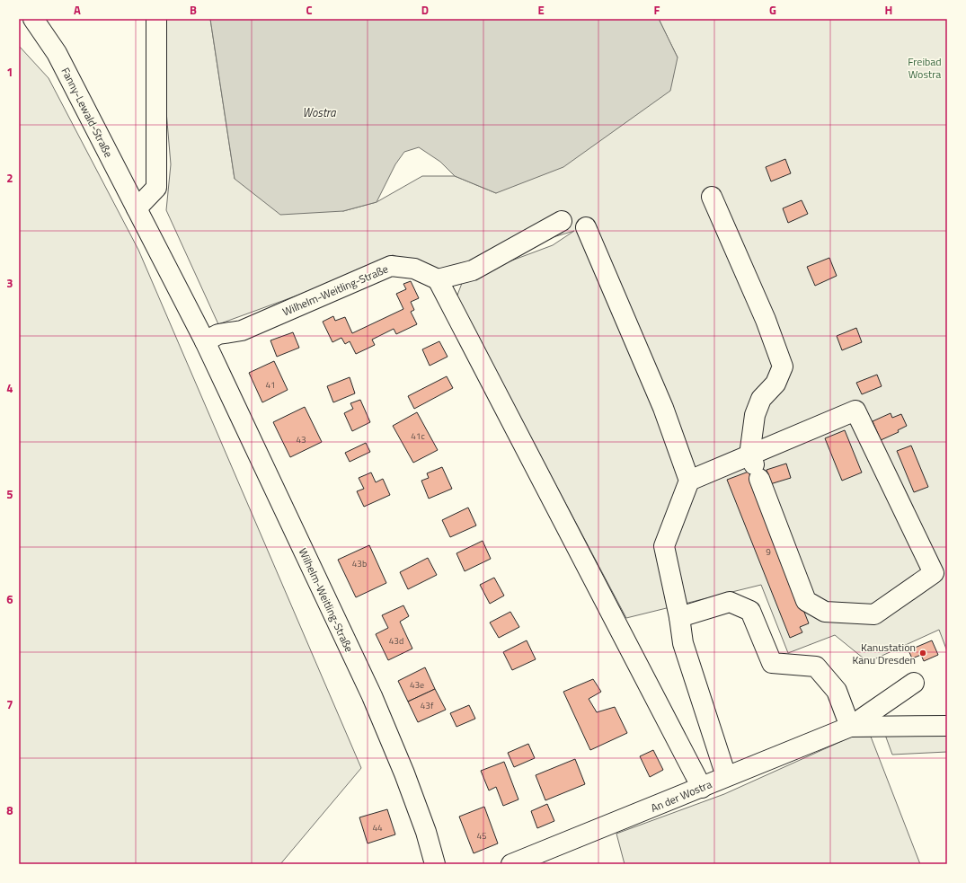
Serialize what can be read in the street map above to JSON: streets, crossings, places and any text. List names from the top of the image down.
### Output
{
  "streets": {
    "street": ["Fanny-Lewald-Straße", "Wilhelm-Weitling-Straße", "An der Wostra"]
  },
  "crossings": [
    ["Fanny-Lewald-Straße", "Wilhelm-Weitling-Straße"]
  ],
  "water": ["Wostra"],
  "parks": ["Freibad Wostra"],
  "places": ["Kanustation Kanu Dresden"],
  "house_numbers": [
    "41",
    "41c",
    "43",
    "9",
    "43b",
    "43d",
    "43e",
    "43f",
    "44",
    "45"
  ],
  "grid": {
    "columns": [
      "A",
      "B",
      "C",
      "D",
      "E",
      "F",
      "G",
      "H"
    ],
    "rows": [
      "1",
      "2",
      "3",
      "4",
      "5",
      "6",
      "7",
      "8"
    ]
  }
}
